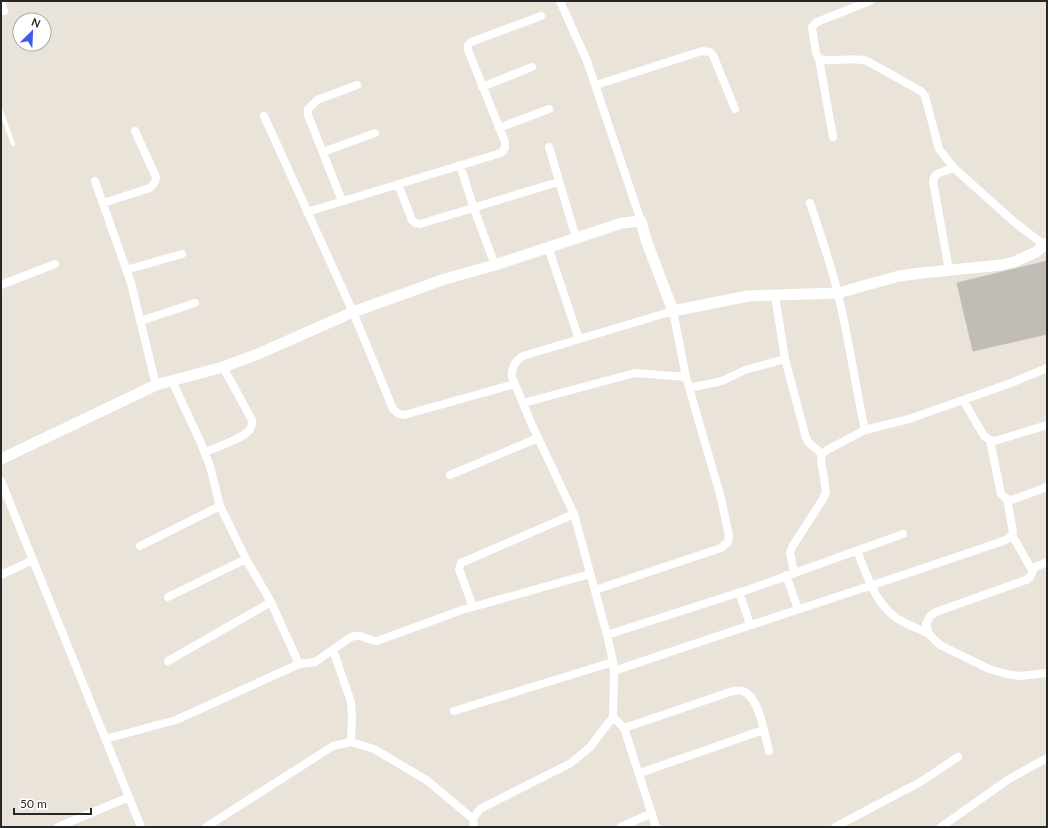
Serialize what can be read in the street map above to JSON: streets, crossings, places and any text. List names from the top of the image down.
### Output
{
  "scale_bar": "50 m",
  "north": "top right"
}
